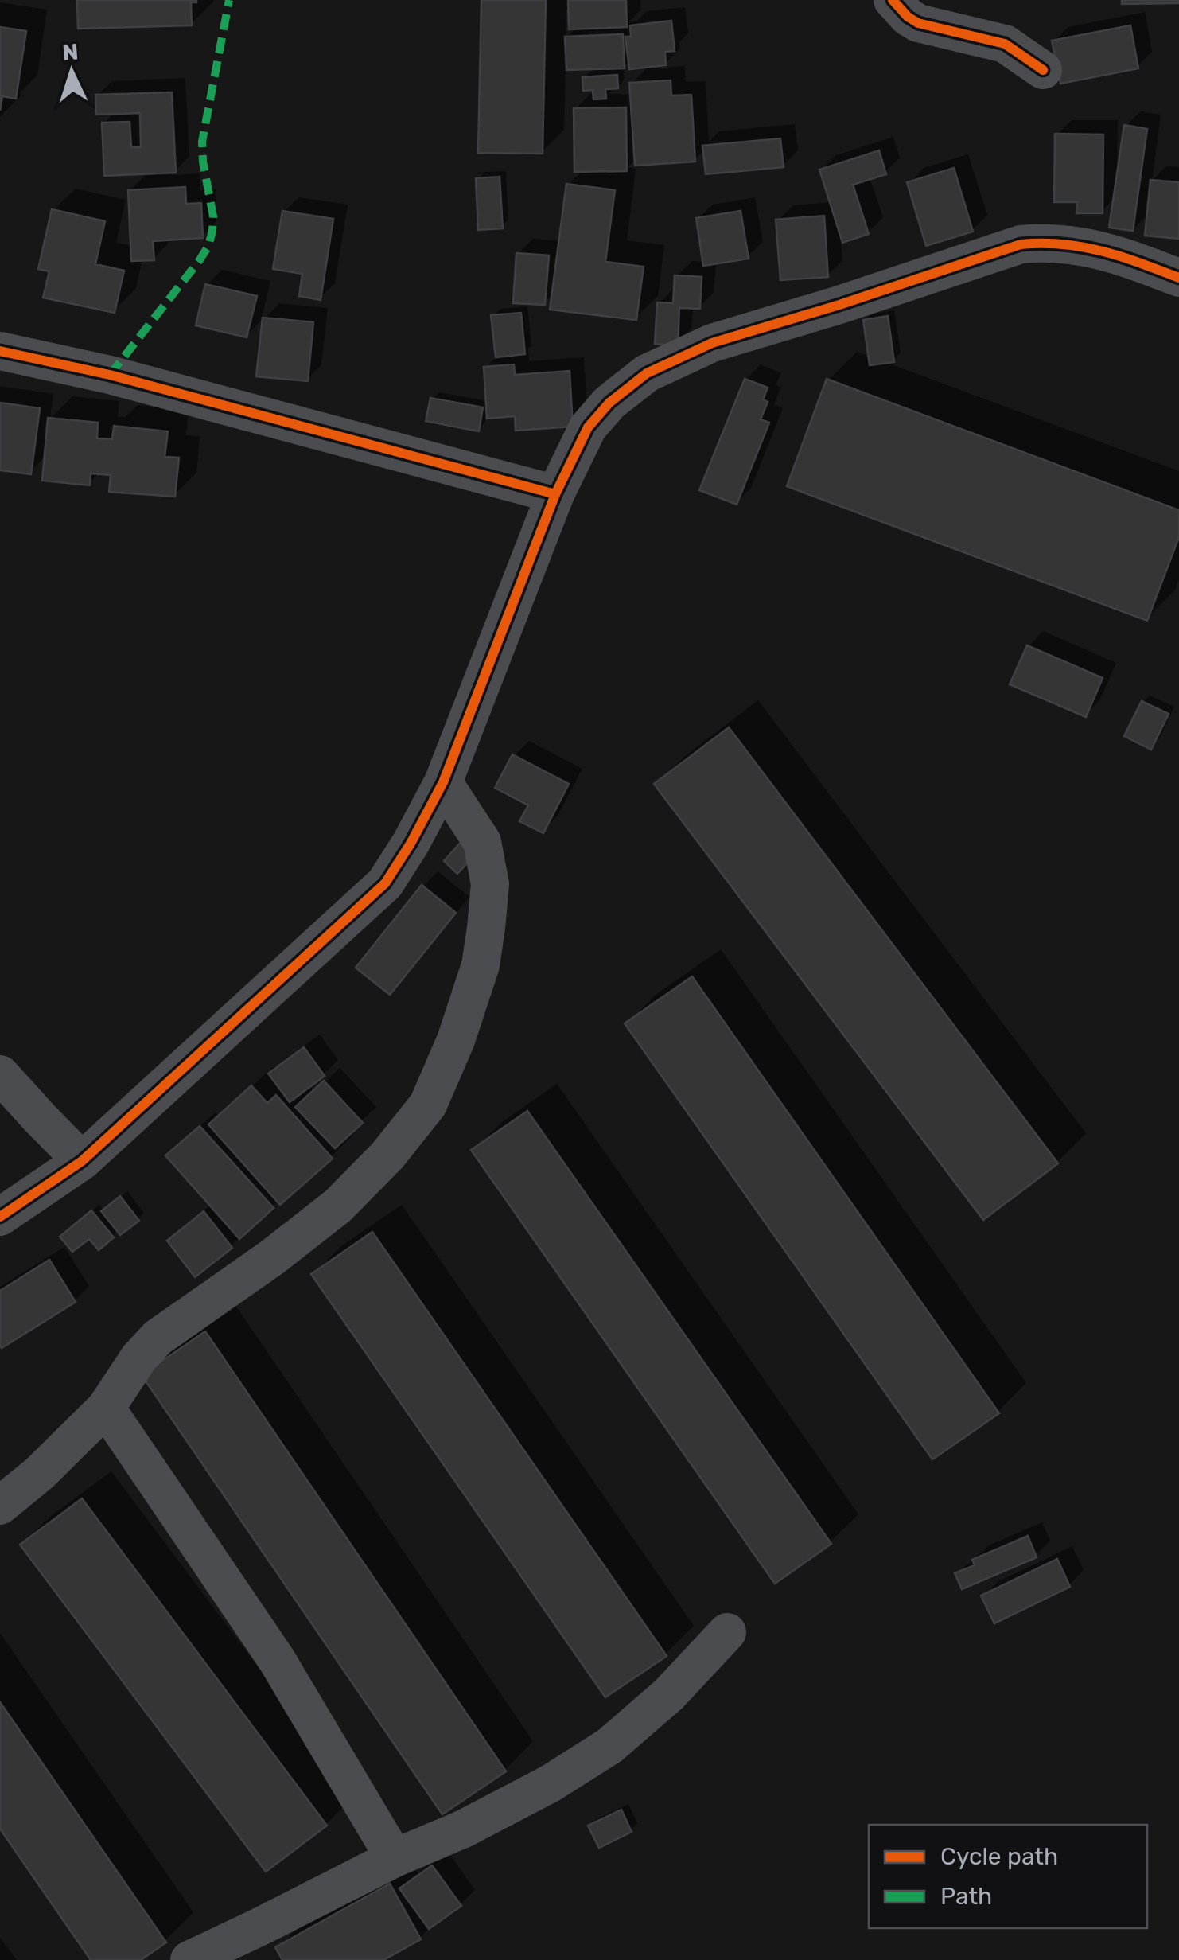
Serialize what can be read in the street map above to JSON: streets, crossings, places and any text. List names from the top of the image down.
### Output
{
  "legend": ["Cycle path", "Path"],
  "north": "top"
}
